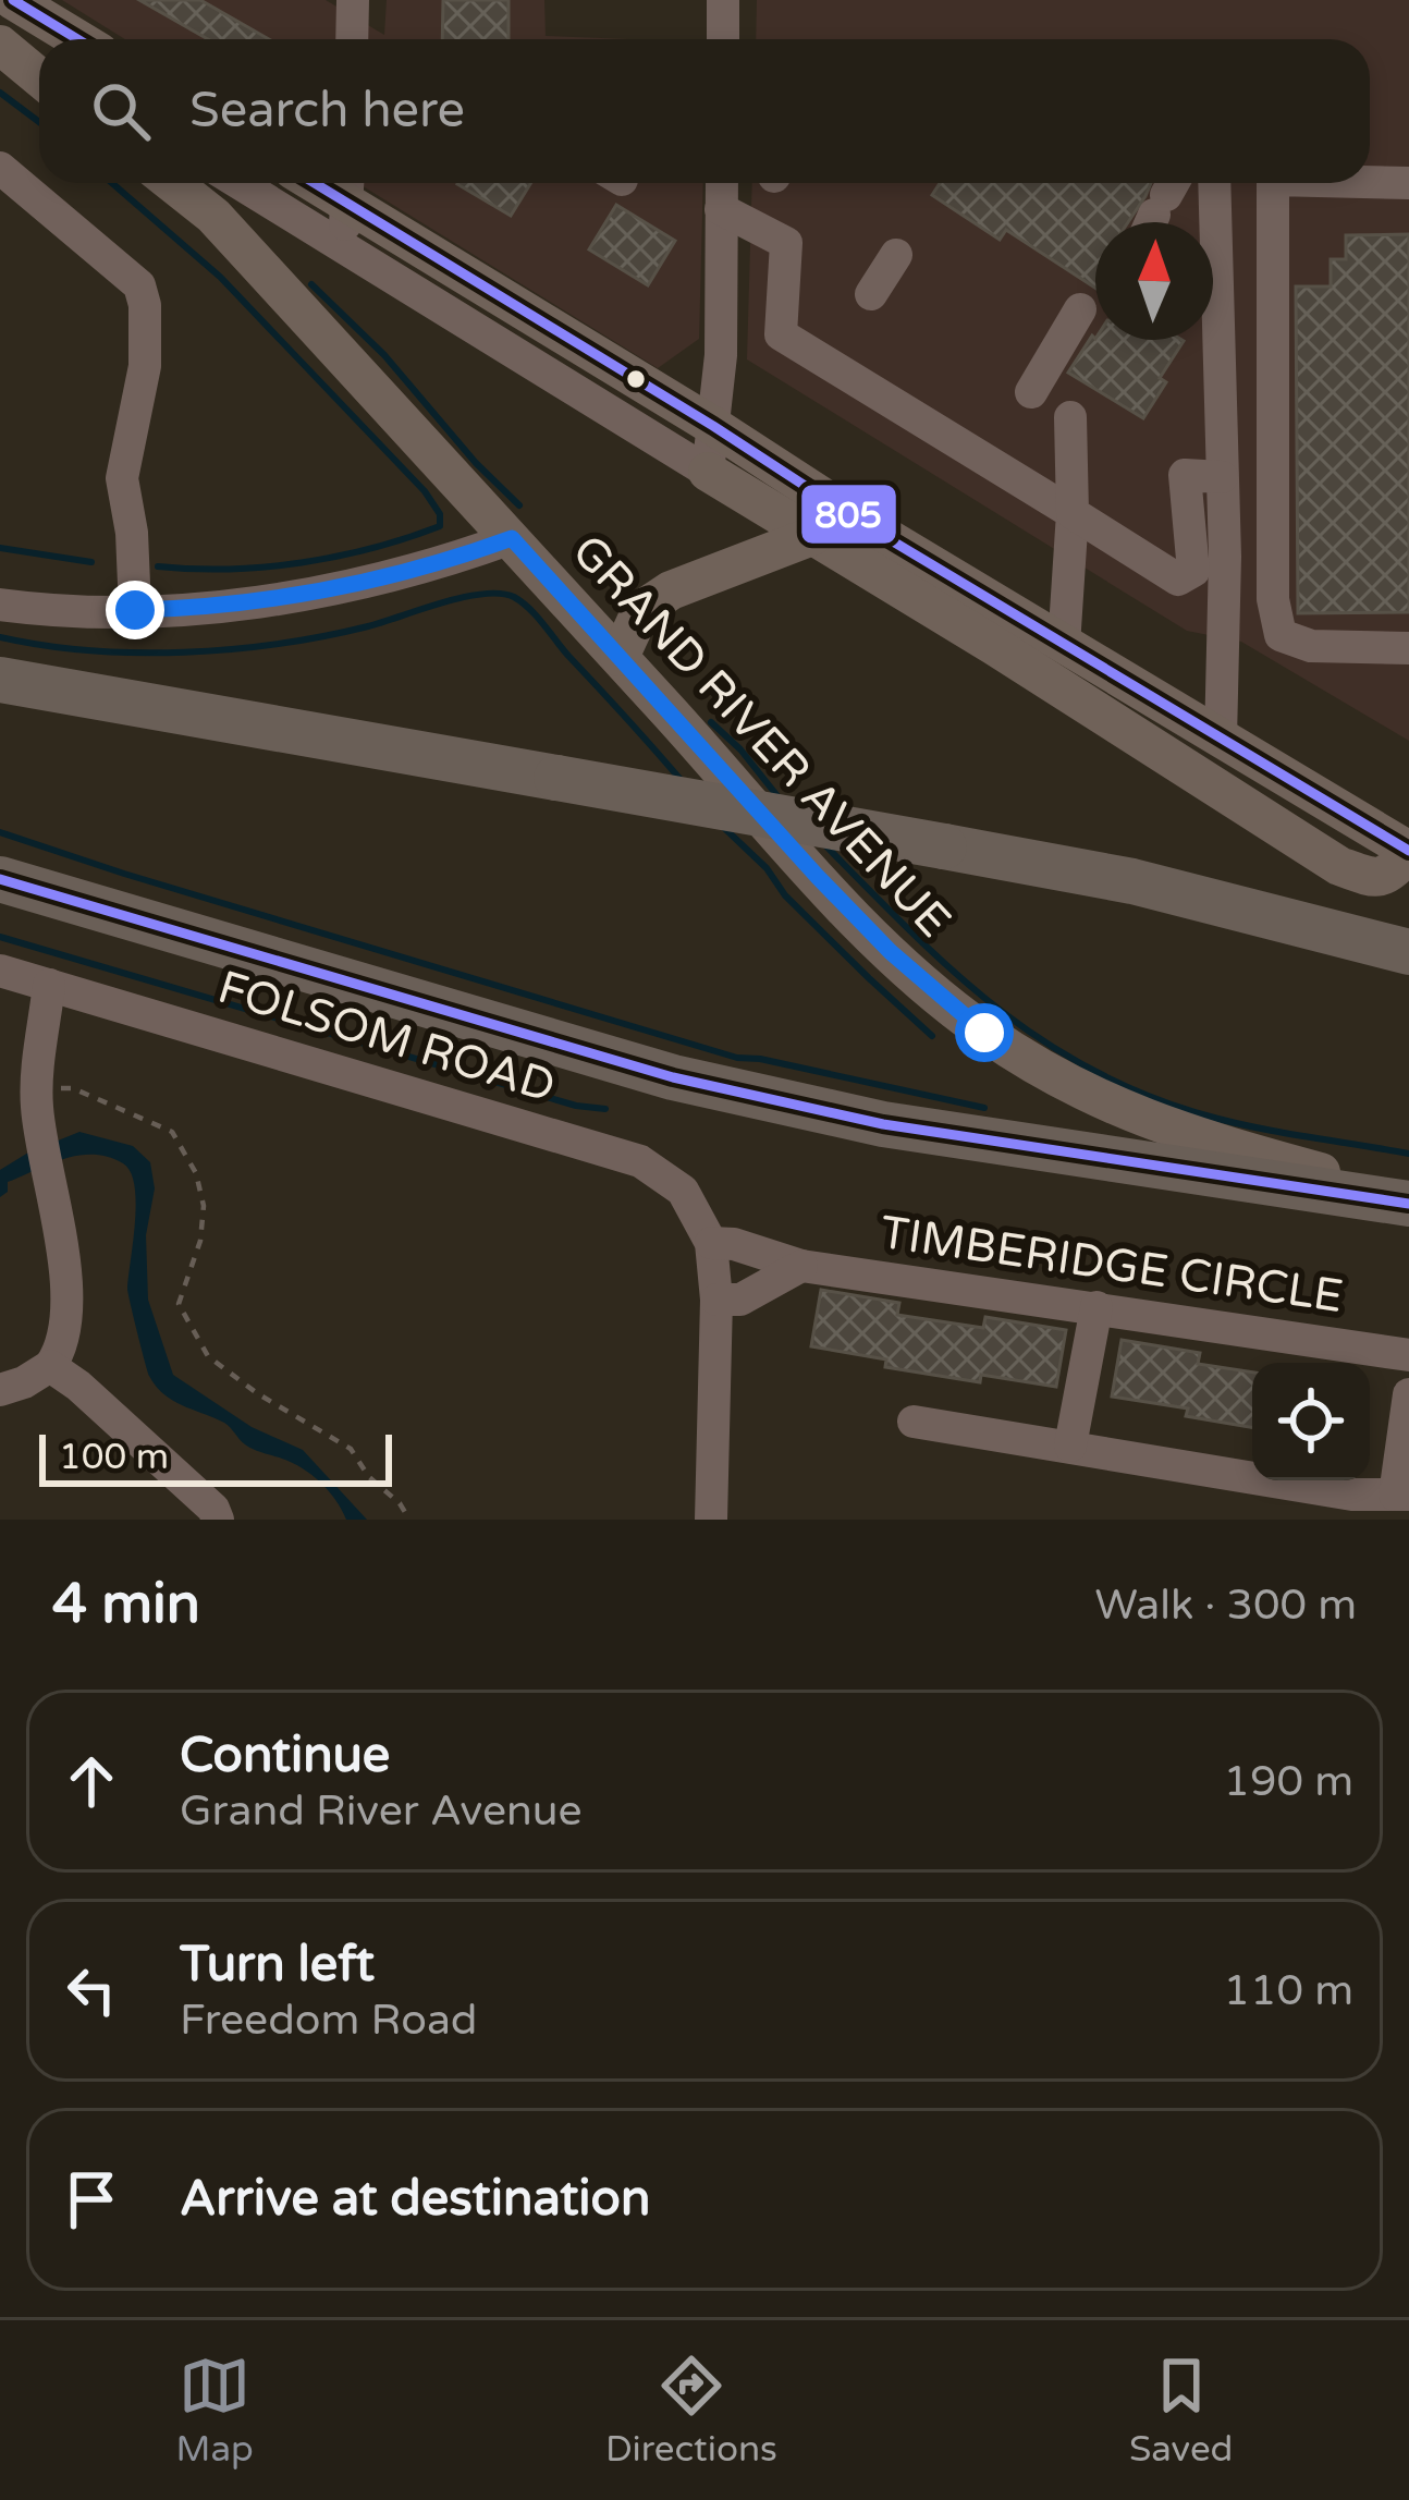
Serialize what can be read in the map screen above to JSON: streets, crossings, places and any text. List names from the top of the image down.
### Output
{
  "streets": {
    "main road": ["GRAND RIVER AVENUE"],
    "street": ["FOLSOM ROAD", "TIMBERIDGE CIRCLE"]
  },
  "crossings": [
    ["FOLSOM ROAD", "TIMBERIDGE CIRCLE"]
  ],
  "lines": ["transit line 805"],
  "scale_bar": "100 m",
  "north": "top",
  "page": {
    "search": "Search here",
    "scale": "100 m",
    "heading": ["4 min", "Walk · 300 m"],
    "list": [
      ["Continue", "Grand River Avenue", "190 m"],
      ["Turn left", "Freedom Road", "110 m"],
      "Arrive at destination"
    ],
    "nav": ["Map", "Directions", "Saved"]
  }
}
